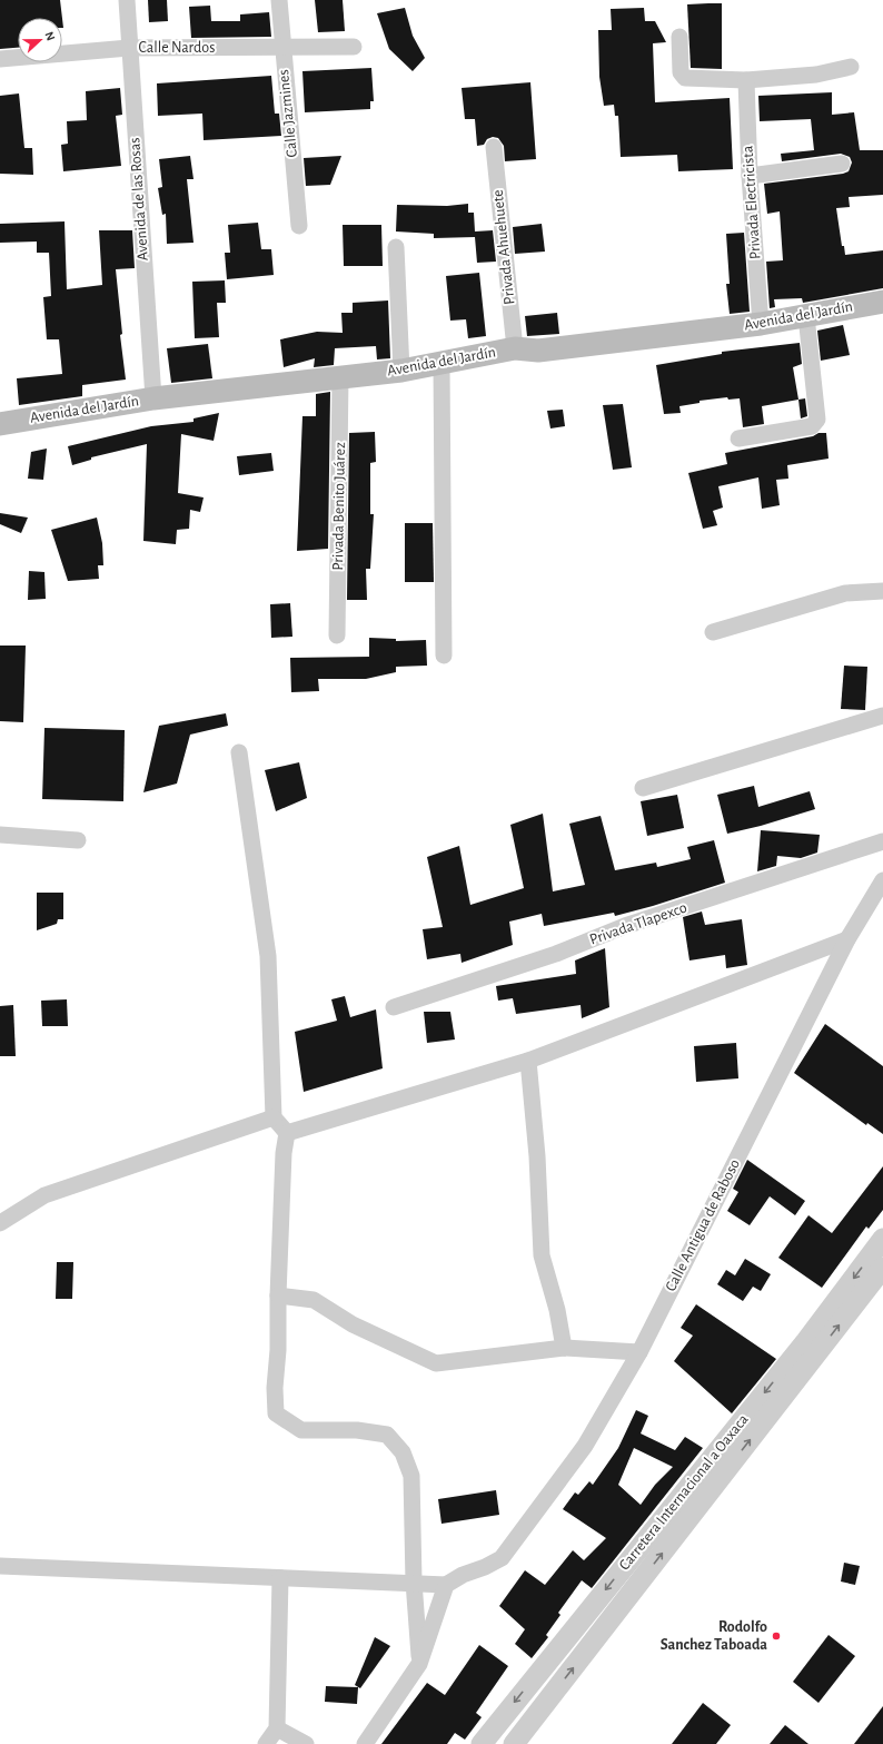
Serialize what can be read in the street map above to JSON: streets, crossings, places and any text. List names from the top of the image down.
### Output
{
  "streets": {
    "main road": ["Avenida del Jardín"],
    "street": [
      "Calle Nardos",
      "Calle Jazmines",
      "Avenida de las Rosas",
      "Privada Electricista",
      "Privada Ahuehuete",
      "Privada Benito Juárez",
      "Privada Tlapexco",
      "Calle Antigua de Raboso",
      "Carretera Internacional a Oaxaca"
    ]
  },
  "crossings": [
    ["Calle Nardos", "Calle Jazmines"],
    ["Calle Nardos", "Avenida de las Rosas"],
    ["Avenida de las Rosas", "Avenida del Jardín"],
    ["Privada Electricista", "Avenida del Jardín"],
    ["Privada Ahuehuete", "Avenida del Jardín"],
    ["Avenida del Jardín", "Privada Benito Juárez"]
  ],
  "places": ["Rodolfo Sanchez Taboada"],
  "north": "right"
}
